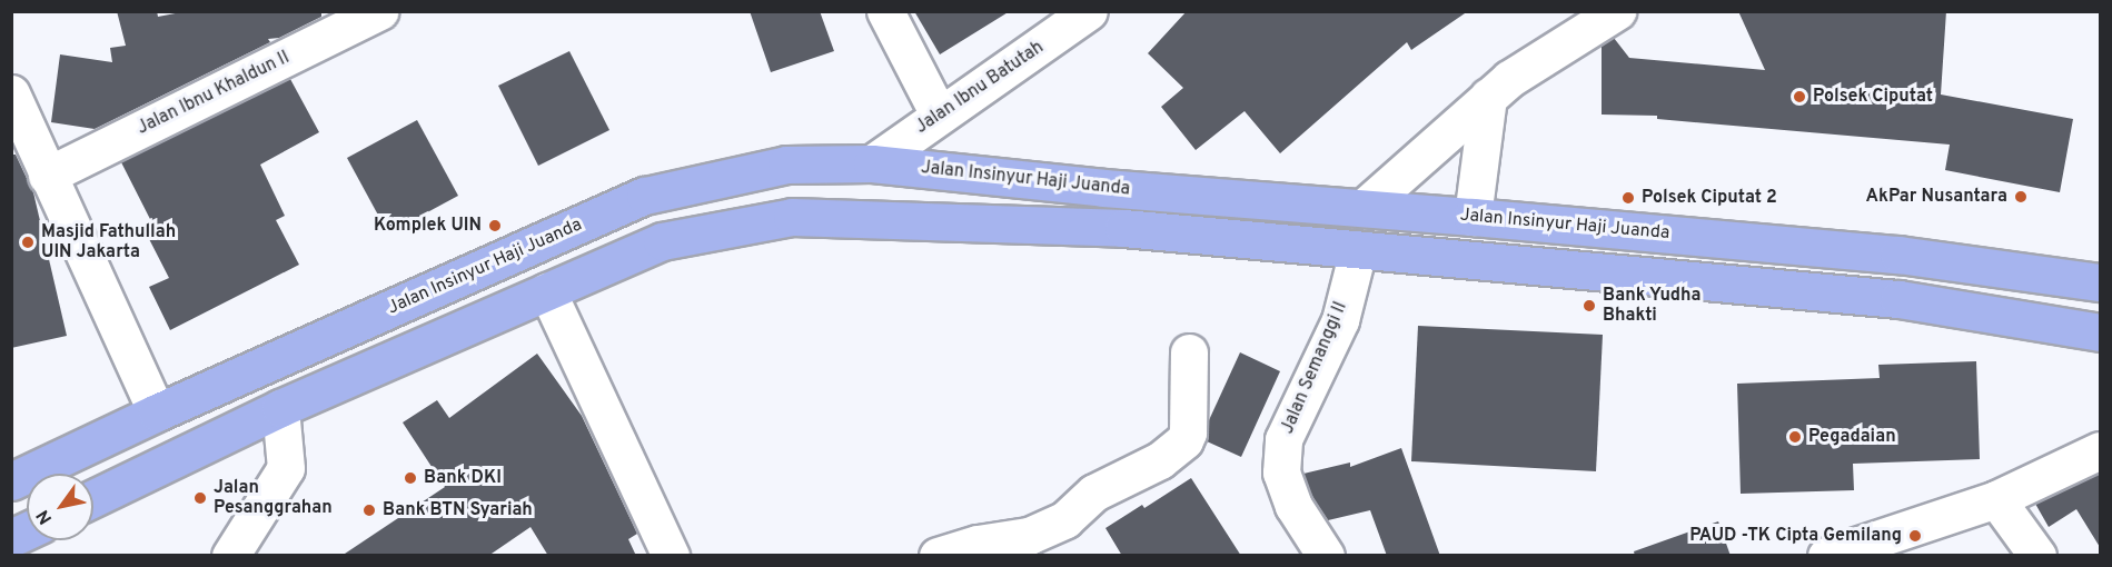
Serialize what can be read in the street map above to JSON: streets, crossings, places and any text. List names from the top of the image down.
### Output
{
  "streets": {
    "highway": ["Jalan Insinyur Haji Juanda"],
    "street": ["Jalan Ibnu Batutah", "Jalan Ibnu Khaldun II", "Jalan Semanggi II"]
  },
  "crossings": [
    ["Jalan Ibnu Batutah", "Jalan Insinyur Haji Juanda"]
  ],
  "places": [
    "Polsek Ciputat",
    "AkPar Nusantara",
    "Polsek Ciputat 2",
    "Komplek UIN",
    "Masjid Fathullah UIN Jakarta",
    "Bank Yudha Bhakti",
    "Pegadaian",
    "Bank DKI",
    "Jalan Pesanggrahan",
    "Bank BTN Syariah",
    "PAUD -TK Cipta Gemilang"
  ],
  "north": "bottom left"
}
